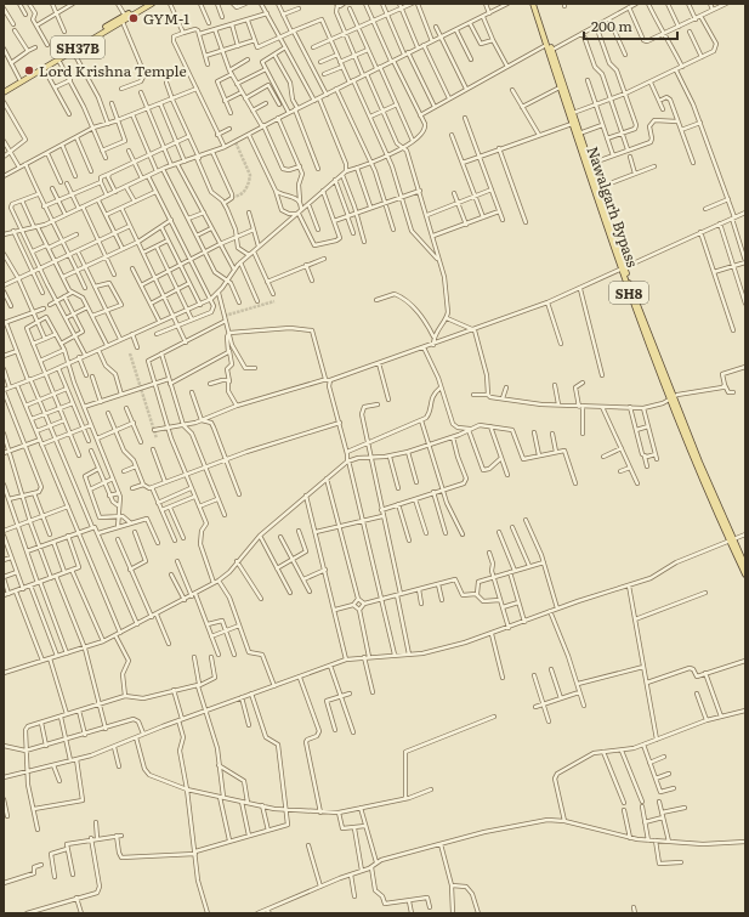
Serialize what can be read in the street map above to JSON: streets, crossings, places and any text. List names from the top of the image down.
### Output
{
  "streets": {
    "main road": ["SH37B", "Nawalgarh Bypass", "SH8"]
  },
  "places": ["GYM-1", "Lord Krishna Temple"],
  "scale_bar": "200 m"
}
